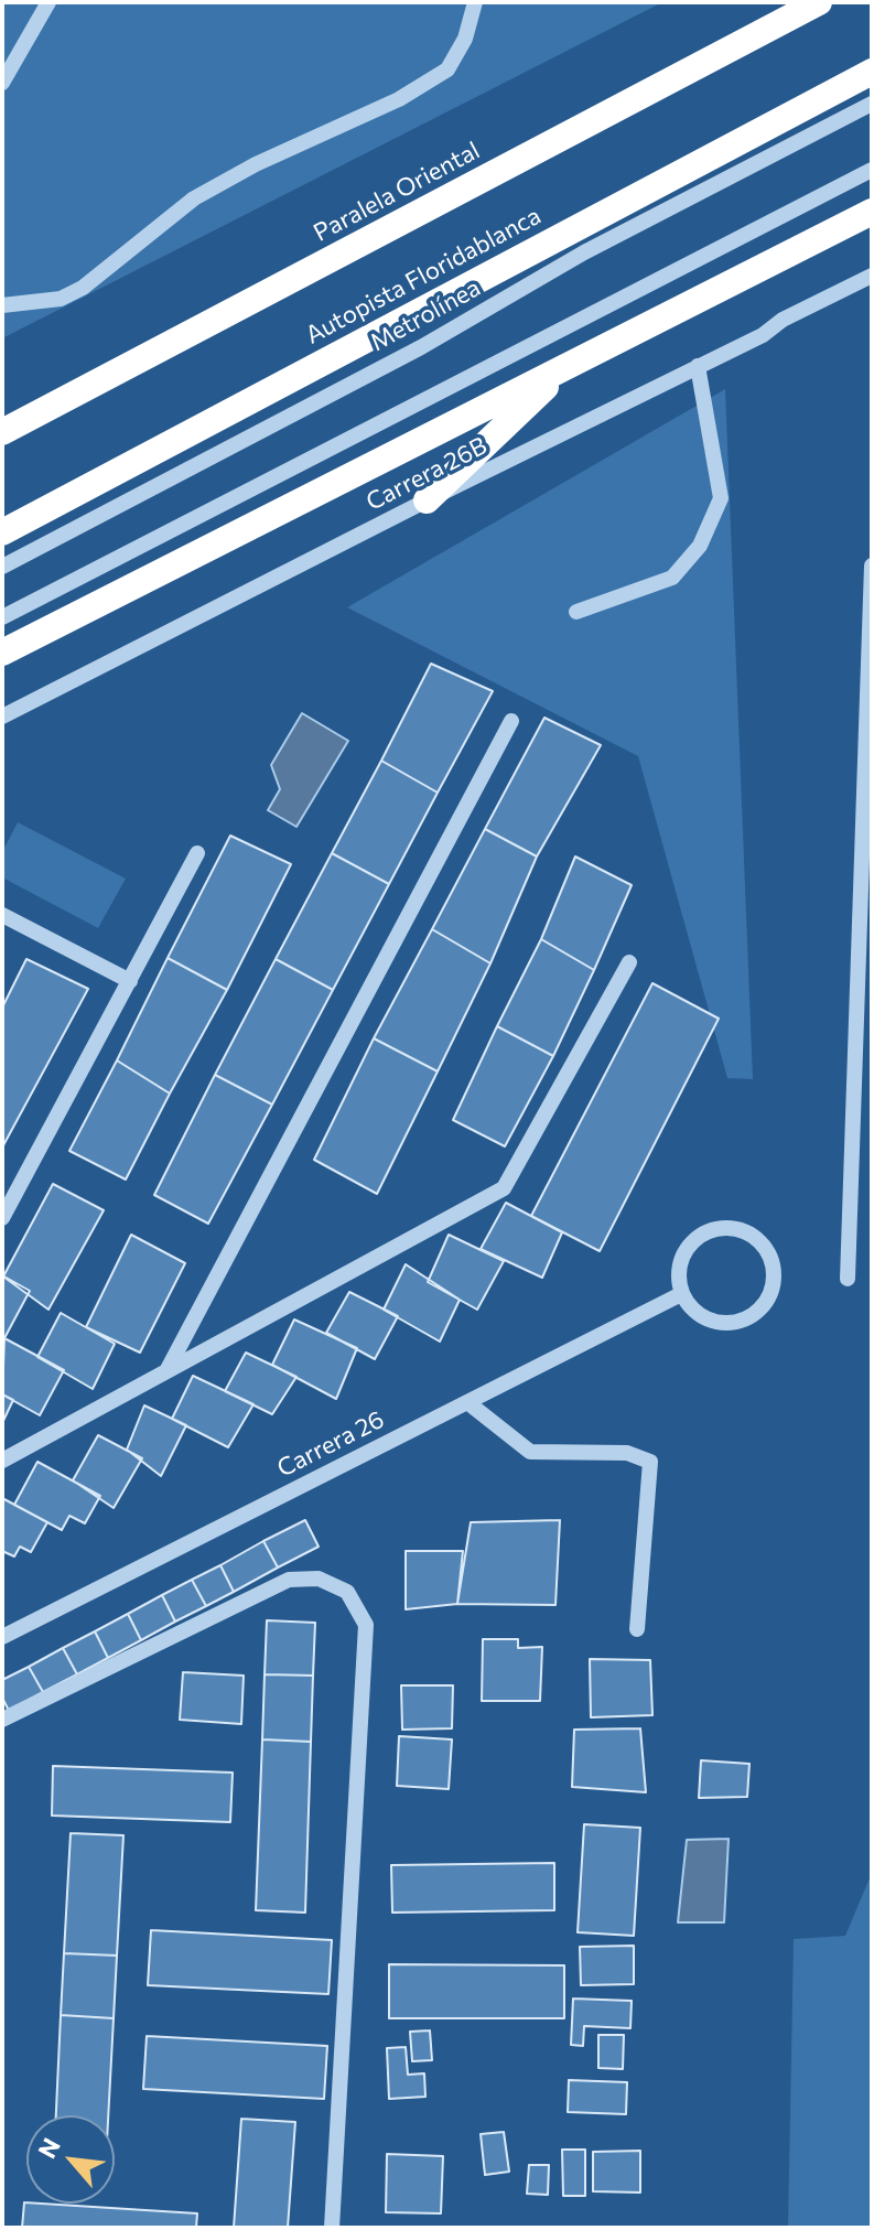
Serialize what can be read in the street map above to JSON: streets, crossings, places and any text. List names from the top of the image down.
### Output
{
  "streets": {
    "highway": ["Paralela Oriental", "Autopista Floridablanca"],
    "street": ["Metrolínea", "Carrera 26B", "Carrera 26"]
  },
  "north": "top left"
}
